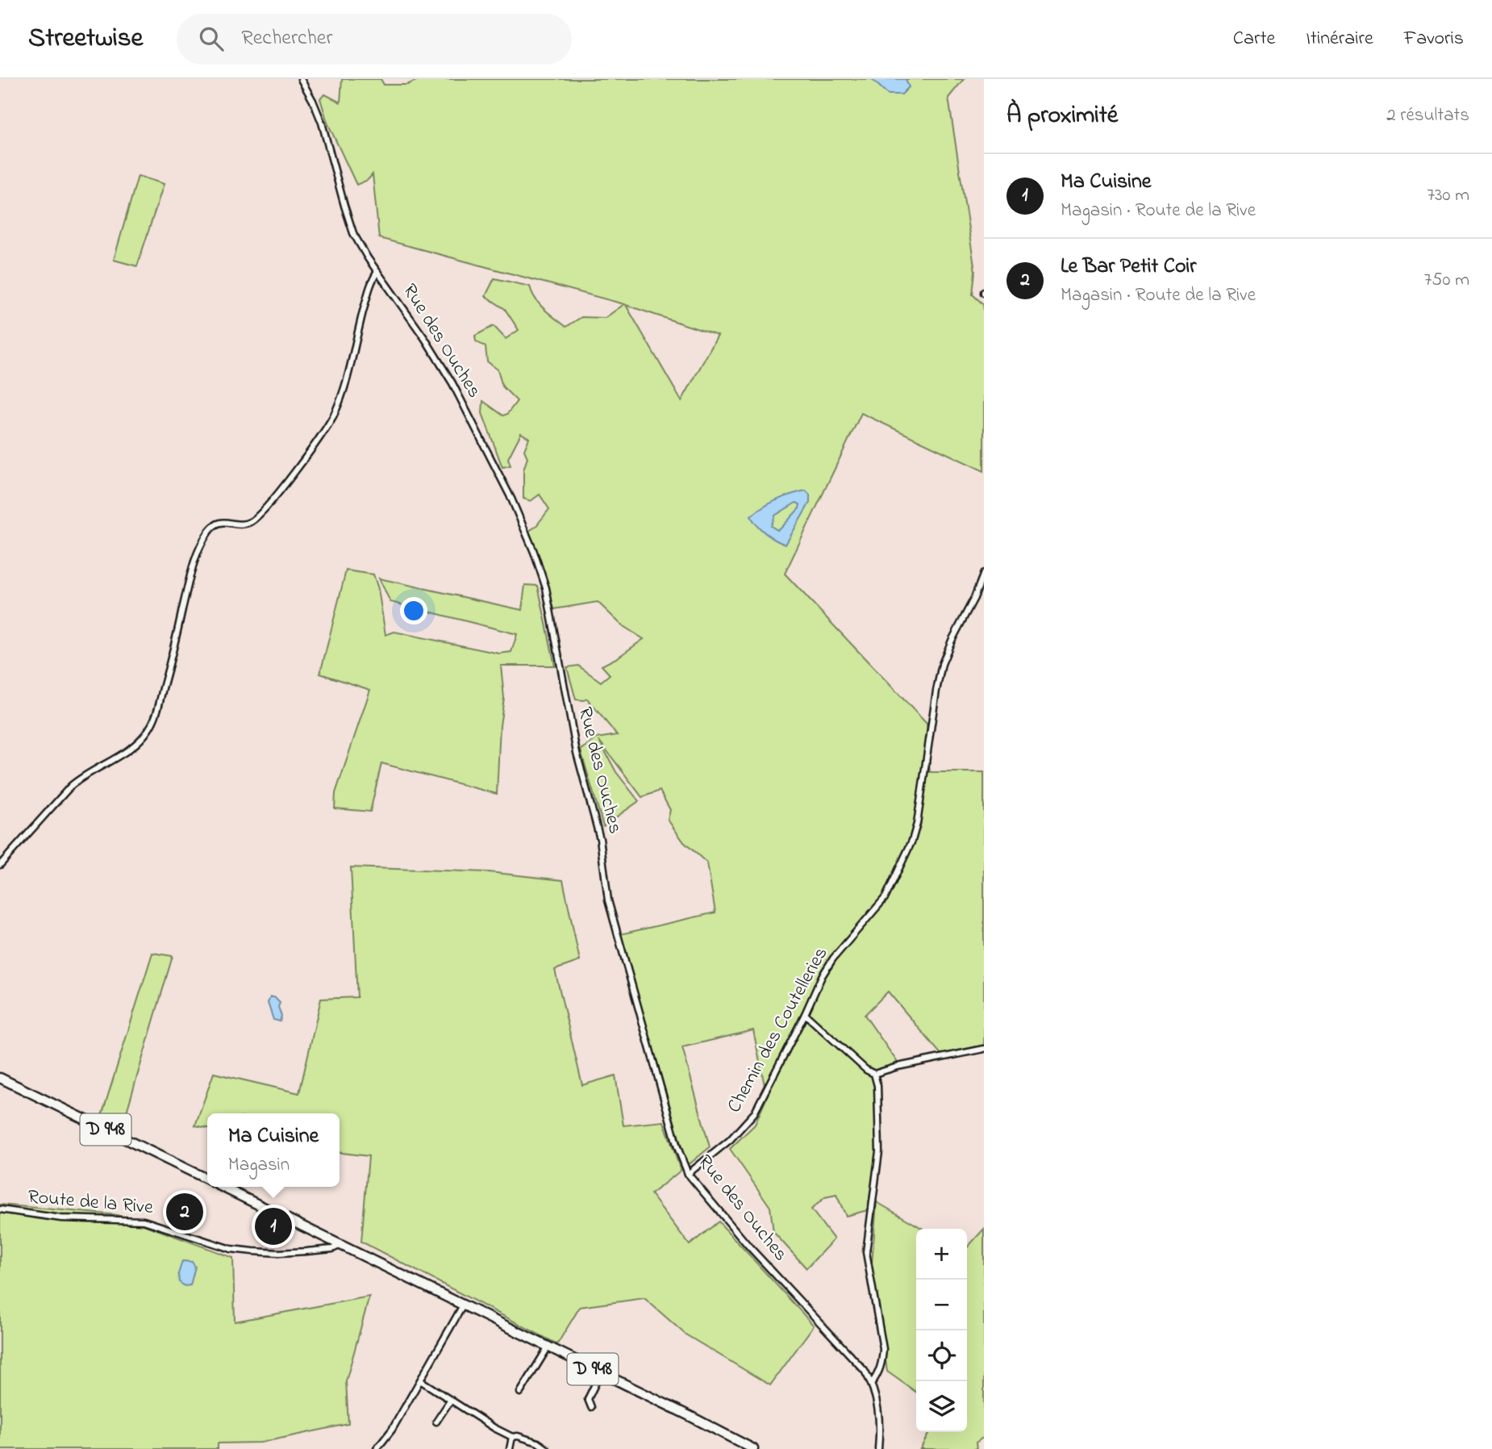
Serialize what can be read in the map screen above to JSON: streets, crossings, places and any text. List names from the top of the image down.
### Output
{
  "streets": {
    "main road": ["D 948"],
    "street": ["Rue des Ouches", "Chemin des Coutelleries", "Route de la Rive"]
  },
  "crossings": [
    ["Rue des Ouches", "Chemin des Coutelleries"],
    ["D 948", "Route de la Rive"]
  ],
  "page": {
    "header": "Streetwise",
    "search": "Rechercher",
    "nav": ["Carte", "Itinéraire", "Favoris"],
    "heading": ["À proximité", "2 résultats"],
    "list": [
      {
        "mark": "1",
        "name": "Ma Cuisine",
        "note": "Magasin · Route de la Rive",
        "value": "730 m"
      },
      {
        "mark": "2",
        "name": "Le Bar Petit Coir",
        "note": "Magasin · Route de la Rive",
        "value": "750 m"
      }
    ],
    "popup": ["Ma Cuisine", "Magasin"],
    "pins": ["2", "1"],
    "map_buttons": ["+", "−"]
  }
}
